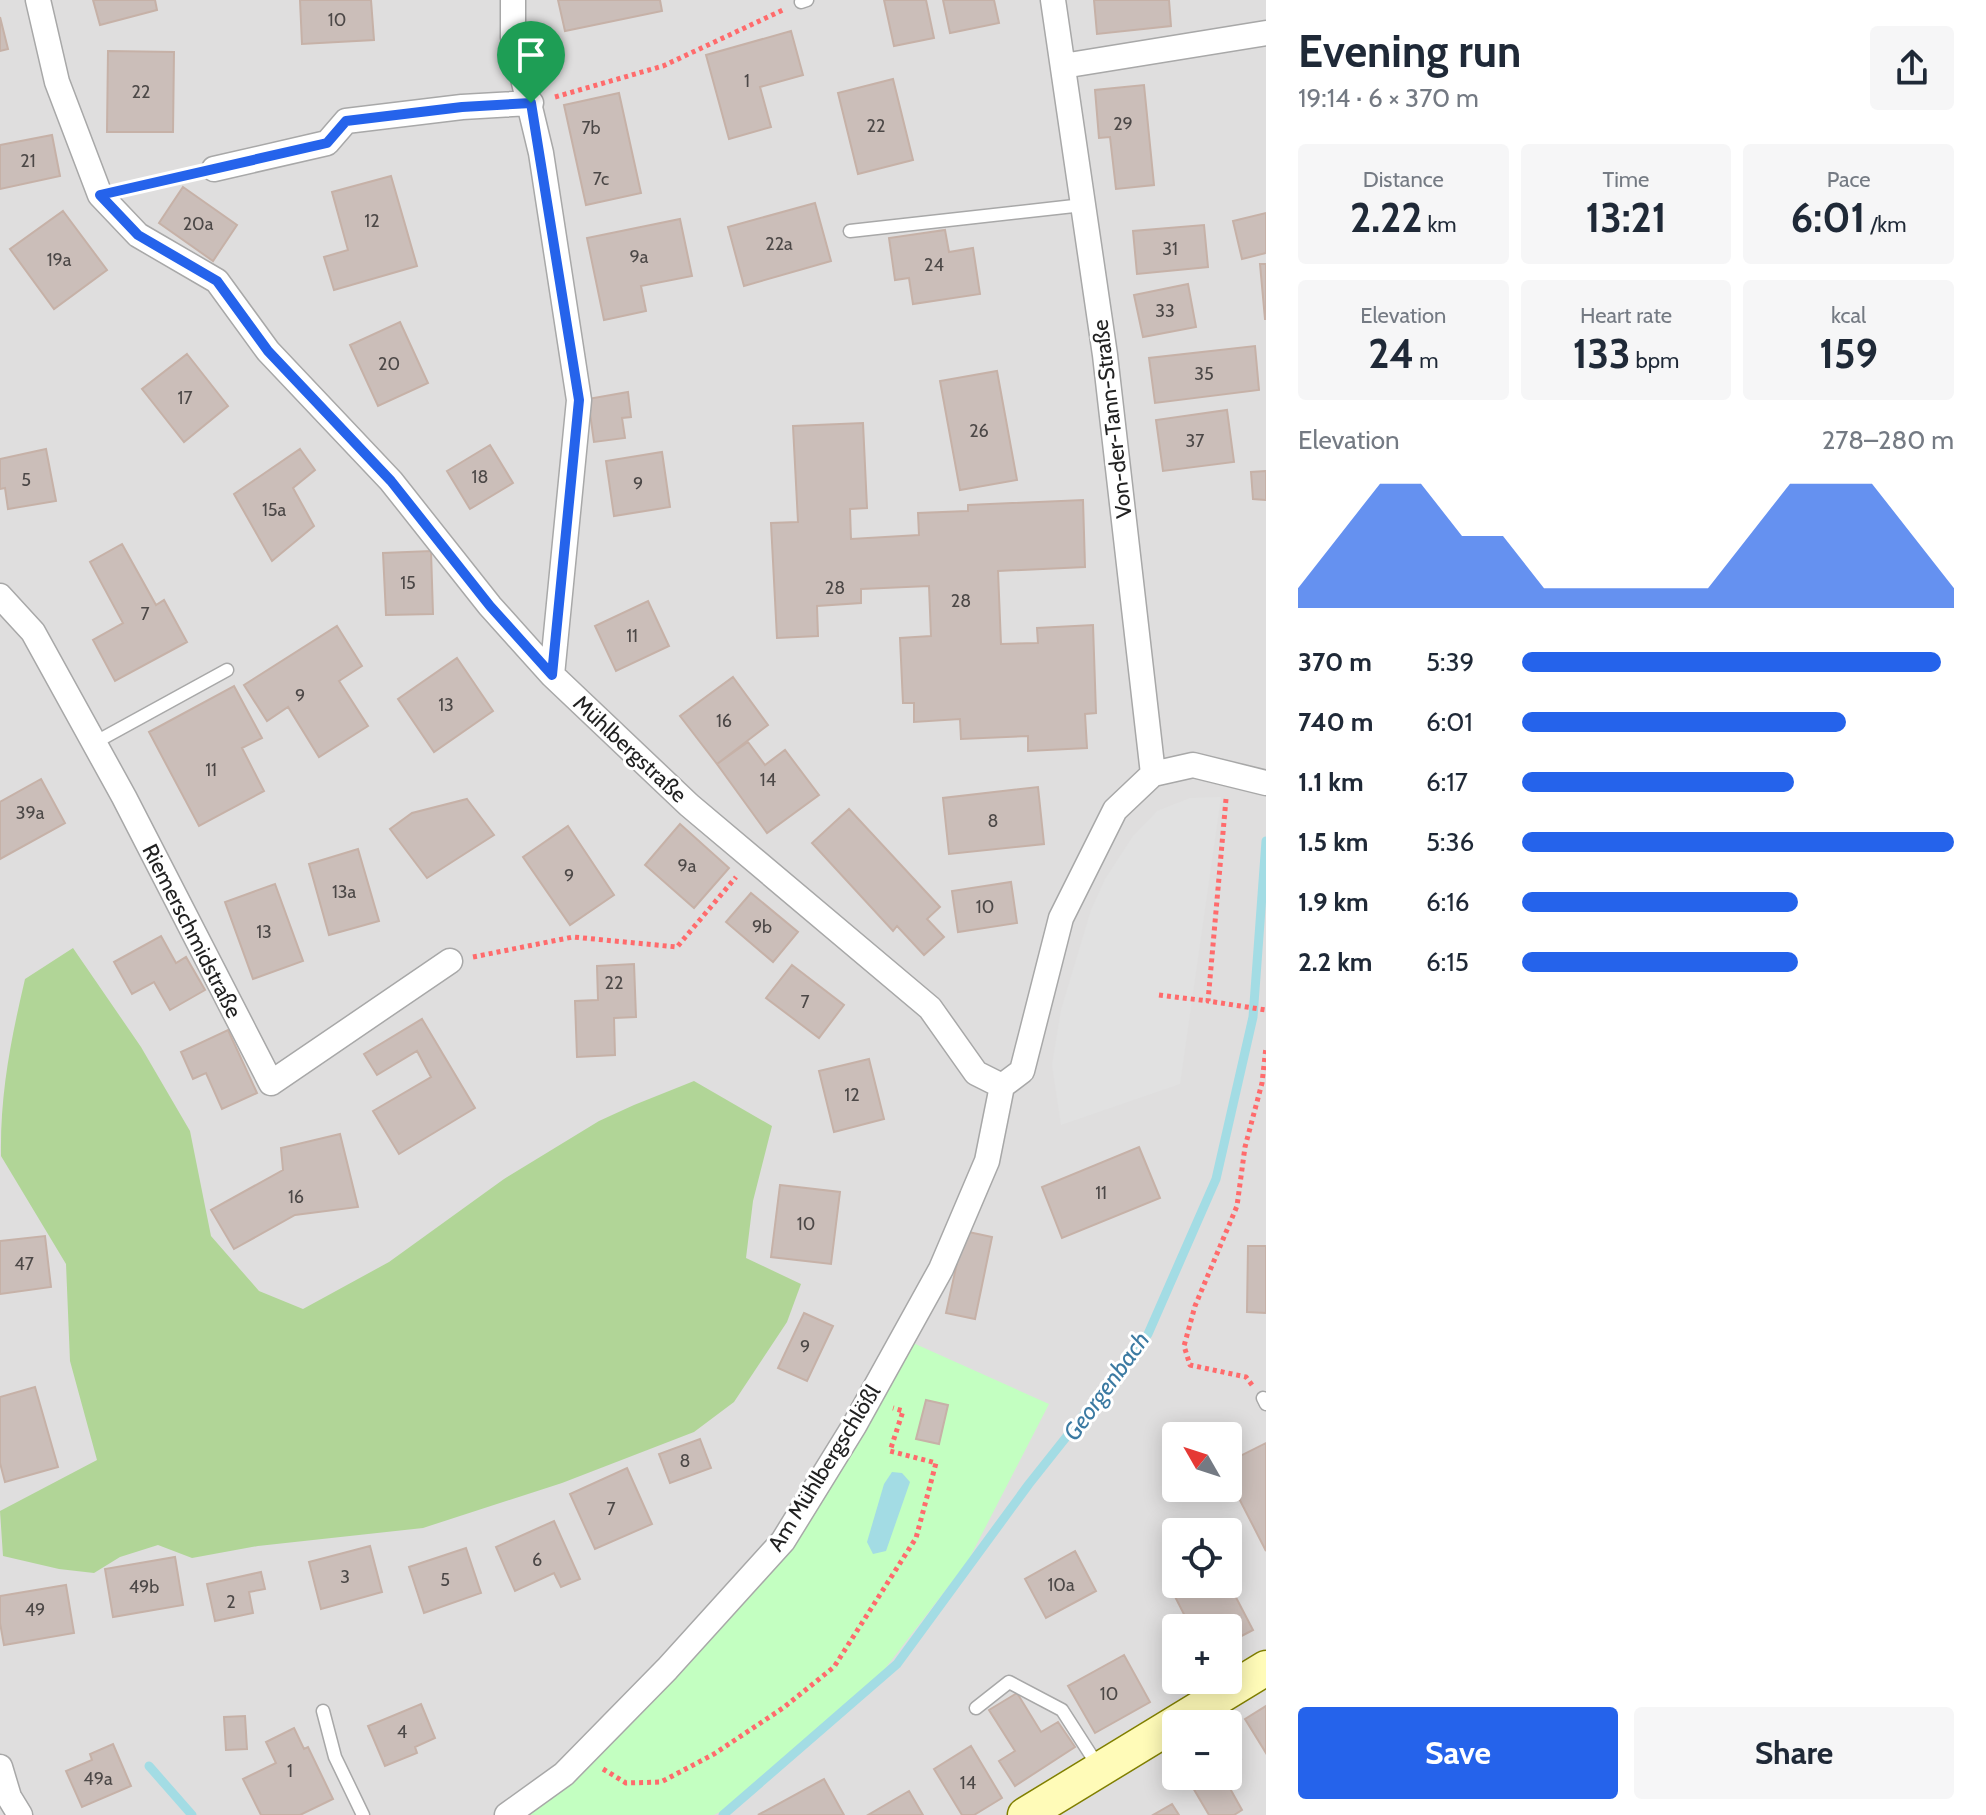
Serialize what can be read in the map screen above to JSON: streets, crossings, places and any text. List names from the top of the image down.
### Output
{
  "streets": {
    "street": [
      "Von-der-Tann-Straße",
      "Mühlbergstraße",
      "Riemerschmidstraße",
      "Am Mühlbergschlößl"
    ]
  },
  "crossings": [
    ["Mühlbergstraße", "Am Mühlbergschlößl"]
  ],
  "water": ["Georgenbach"],
  "house_numbers": [
    "10",
    "1",
    "22",
    "29",
    "22",
    "7b",
    "21",
    "7c",
    "12",
    "20a",
    "22a",
    "31",
    "9a",
    "19a",
    "24",
    "33",
    "20",
    "35",
    "17",
    "26",
    "37",
    "18",
    "5",
    "9",
    "15a",
    "15",
    "28",
    "28",
    "7",
    "11",
    "9",
    "13",
    "16",
    "11",
    "14",
    "39a",
    "8",
    "9a",
    "9",
    "13a",
    "10",
    "9b",
    "13",
    "22",
    "7",
    "12",
    "11",
    "16",
    "10",
    "47",
    "9",
    "8",
    "7",
    "6",
    "3",
    "5",
    "10a",
    "49b",
    "2",
    "49",
    "10",
    "4",
    "1",
    "49a",
    "14"
  ],
  "north": "top left",
  "page": {
    "heading": ["Evening run", "19:14 · 6 × 370 m"],
    "stats": [
      ["Distance", "2.22 km"],
      ["Time", "13:21"],
      ["Pace", "6:01 /km"],
      ["Elevation", "24 m"],
      ["Heart rate", "133 bpm"],
      ["kcal", "159"]
    ],
    "chart": ["Elevation", "278–280 m"],
    "list": [
      {
        "name": "370 m",
        "note": "5:39"
      },
      {
        "name": "740 m",
        "note": "6:01"
      },
      {
        "name": "1.1 km",
        "note": "6:17"
      },
      {
        "name": "1.5 km",
        "note": "5:36"
      },
      {
        "name": "1.9 km",
        "note": "6:16"
      },
      {
        "name": "2.2 km",
        "note": "6:15"
      }
    ],
    "map_buttons": ["+", "−"],
    "buttons": ["Save", "Share"]
  }
}
